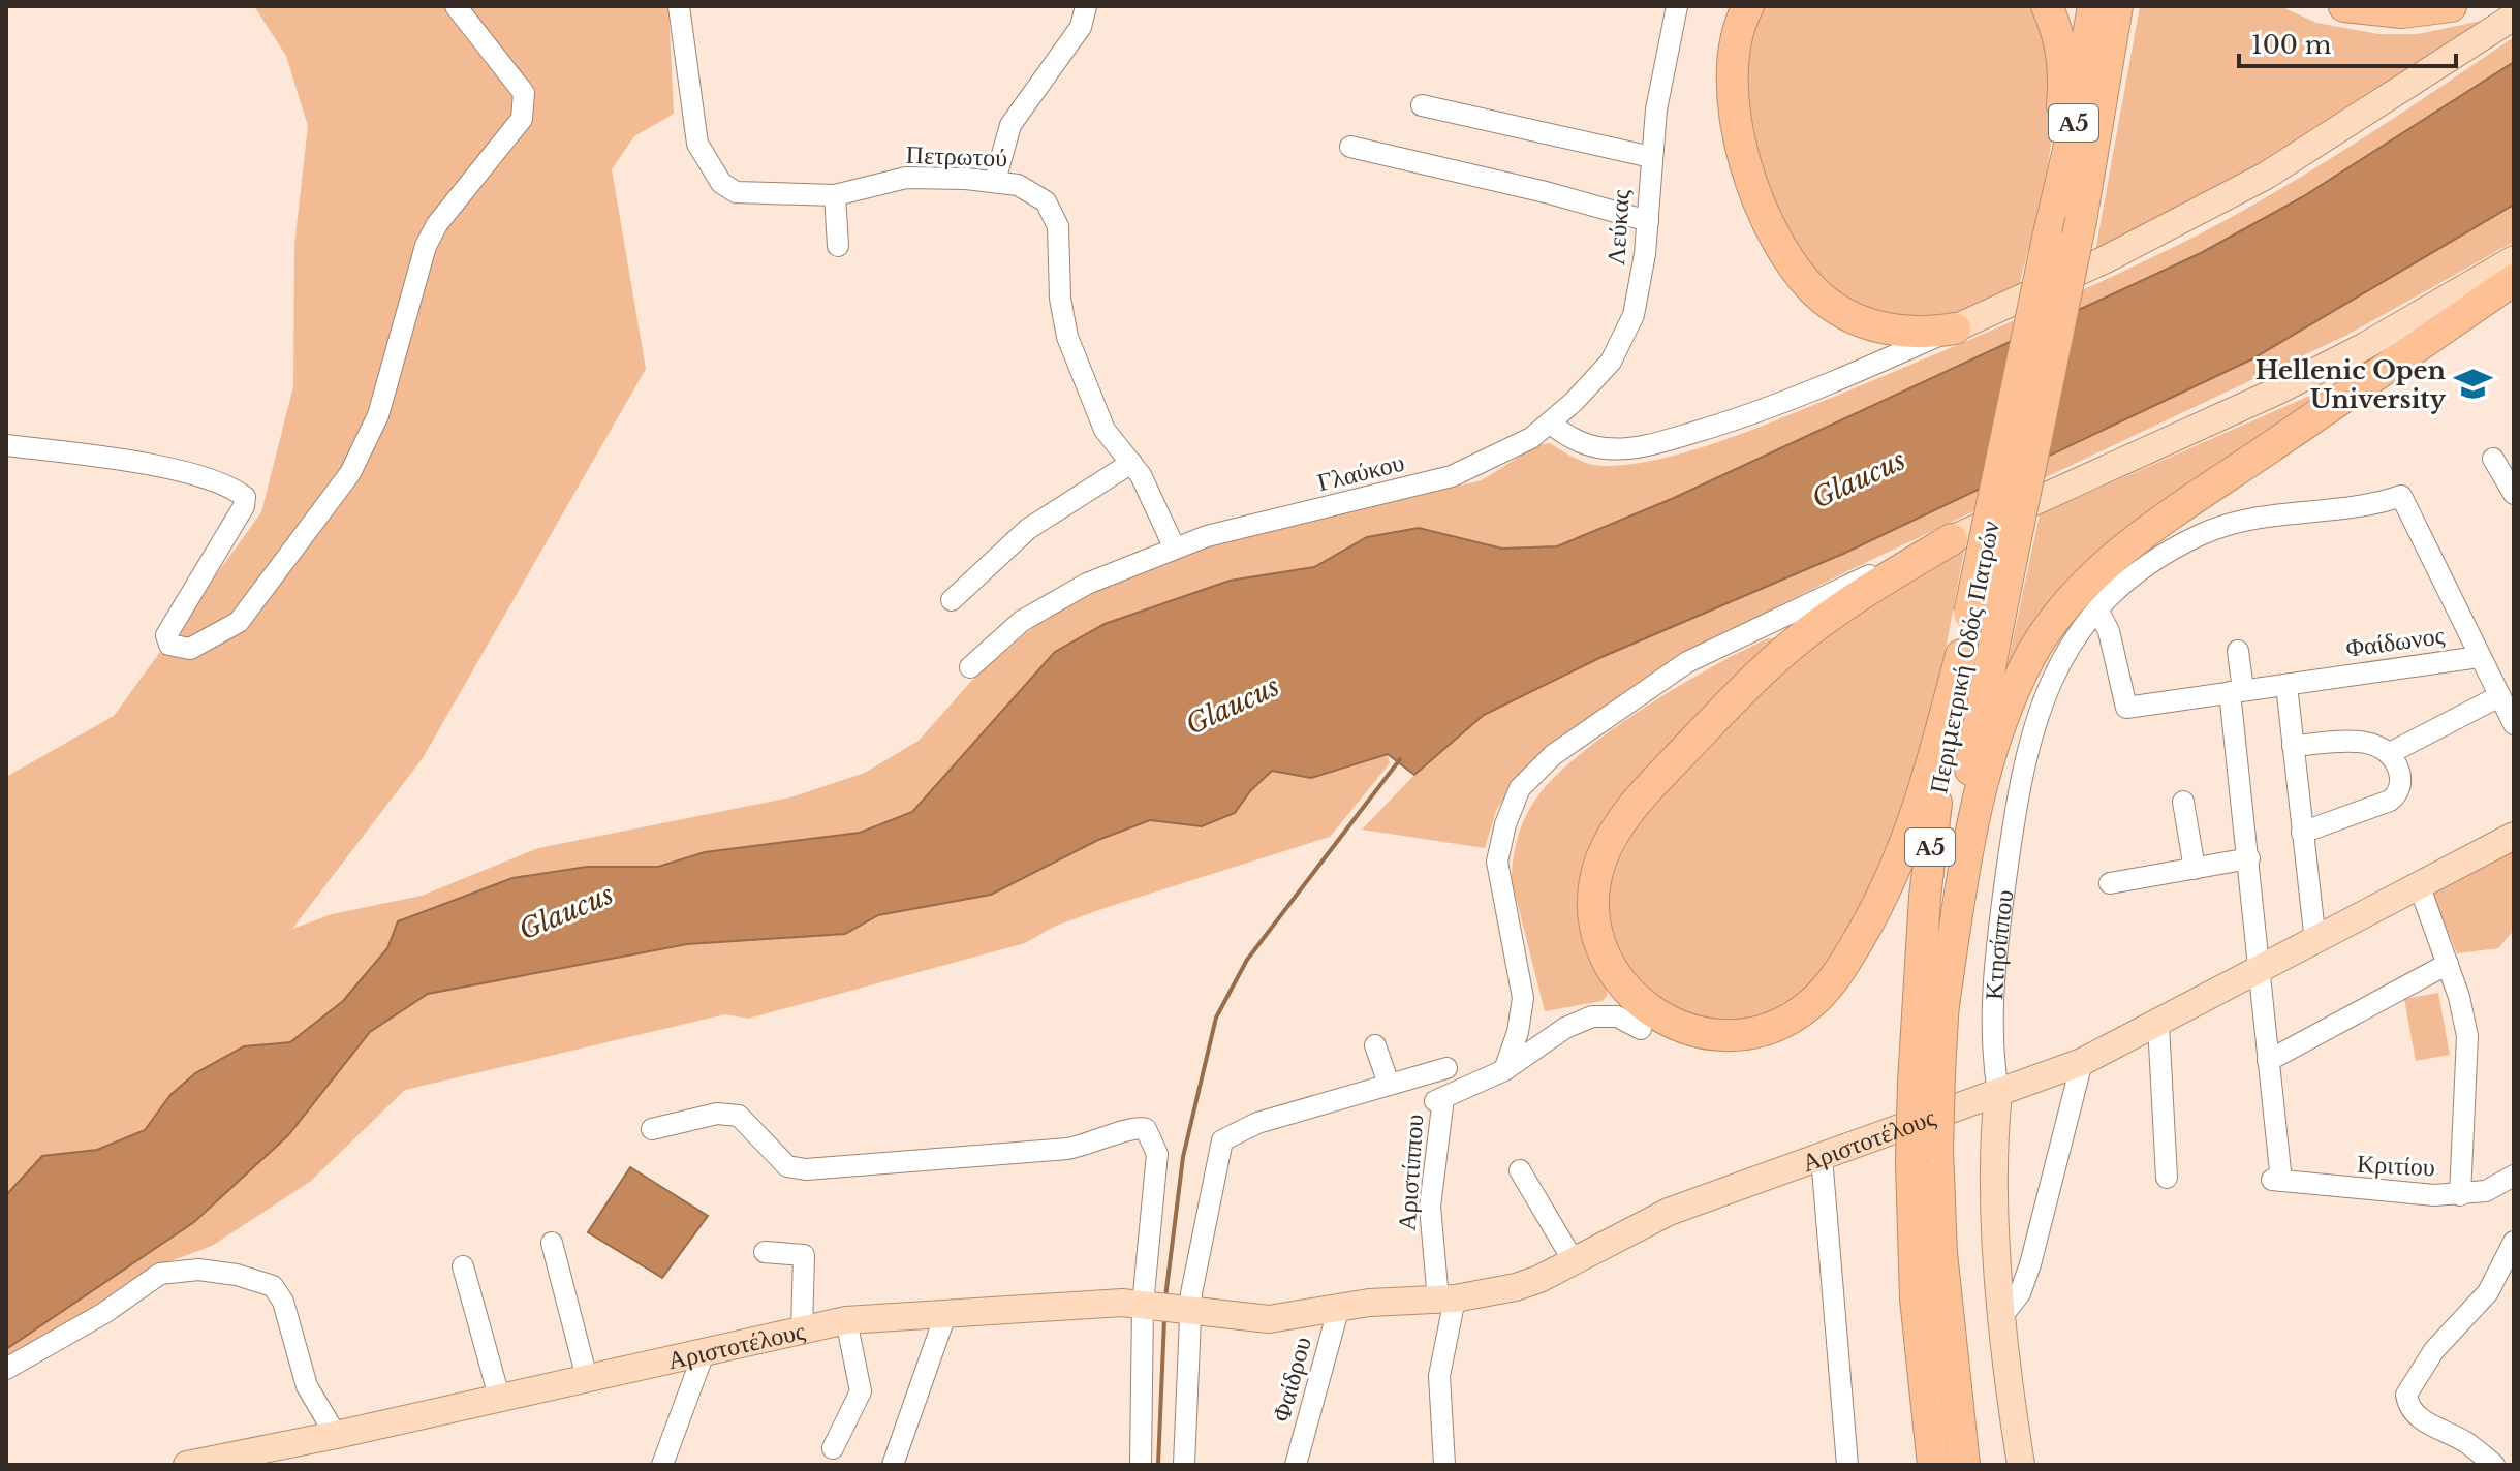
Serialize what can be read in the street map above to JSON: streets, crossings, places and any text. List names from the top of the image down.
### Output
{
  "streets": {
    "highway": ["Α5", "Περιμετρική Οδός Πατρών"],
    "main road": ["Κτησίππου", "Αριστοτέλους"],
    "street": [
      "Πετρωτού",
      "Λεύκας",
      "Γλαύκου",
      "Φαίδωνος",
      "Κριτίου",
      "Αριστίππου",
      "Φαίδρου"
    ]
  },
  "crossings": [
    ["Πετρωτού", "Γλαύκου"],
    ["Λεύκας", "Γλαύκου"],
    ["Φαίδωνος", "Κτησίππου"],
    ["Κτησίππου", "Αριστοτέλους"],
    ["Αριστοτέλους", "Αριστίππου"],
    ["Αριστοτέλους", "Φαίδρου"]
  ],
  "water": ["Glaucus"],
  "places": {
    "school or university": ["Hellenic Open University"]
  },
  "scale_bar": "100 m"
}
